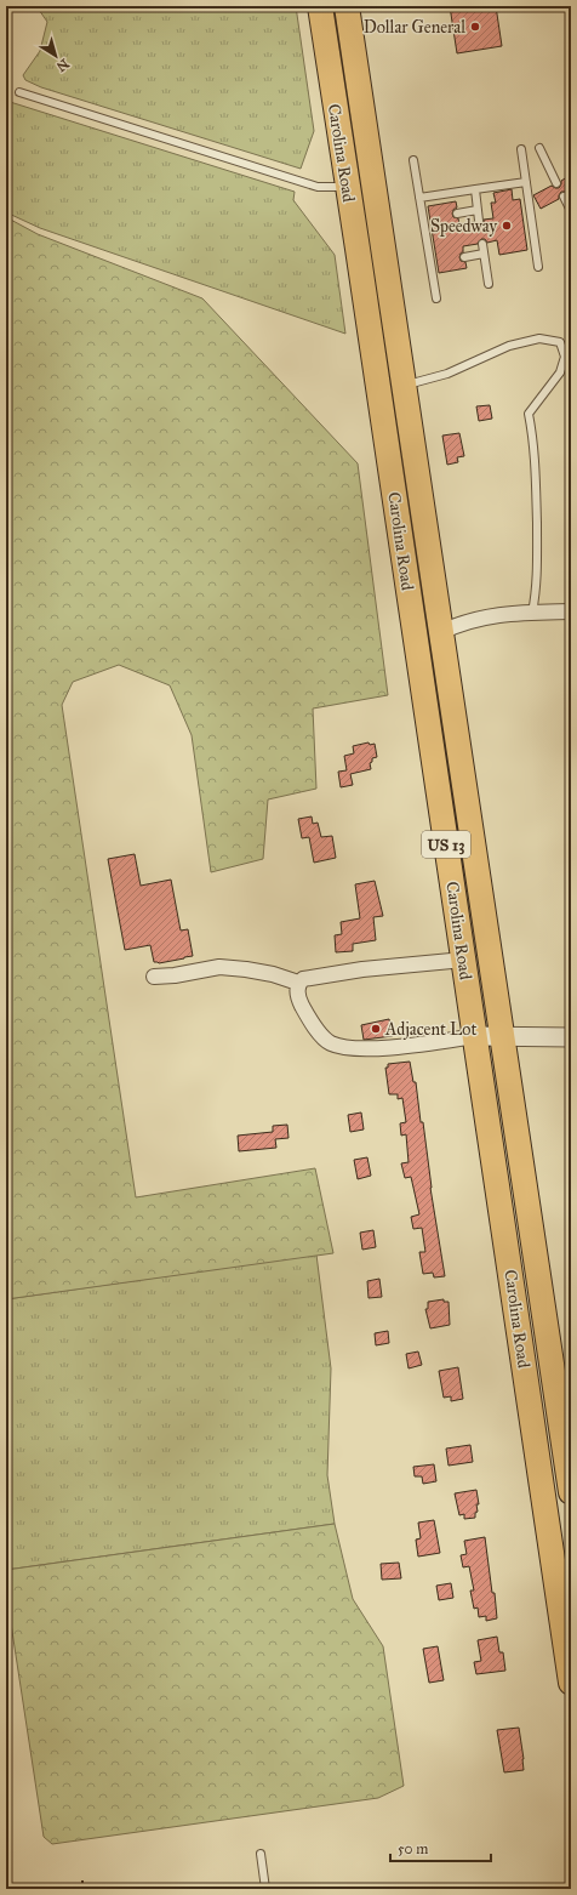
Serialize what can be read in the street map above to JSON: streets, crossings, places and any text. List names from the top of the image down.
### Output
{
  "streets": {
    "highway": ["Carolina Road", "US 13"]
  },
  "places": ["Dollar General", "Speedway", "Adjacent Lot"],
  "scale_bar": "50 m",
  "north": "bottom right"
}
